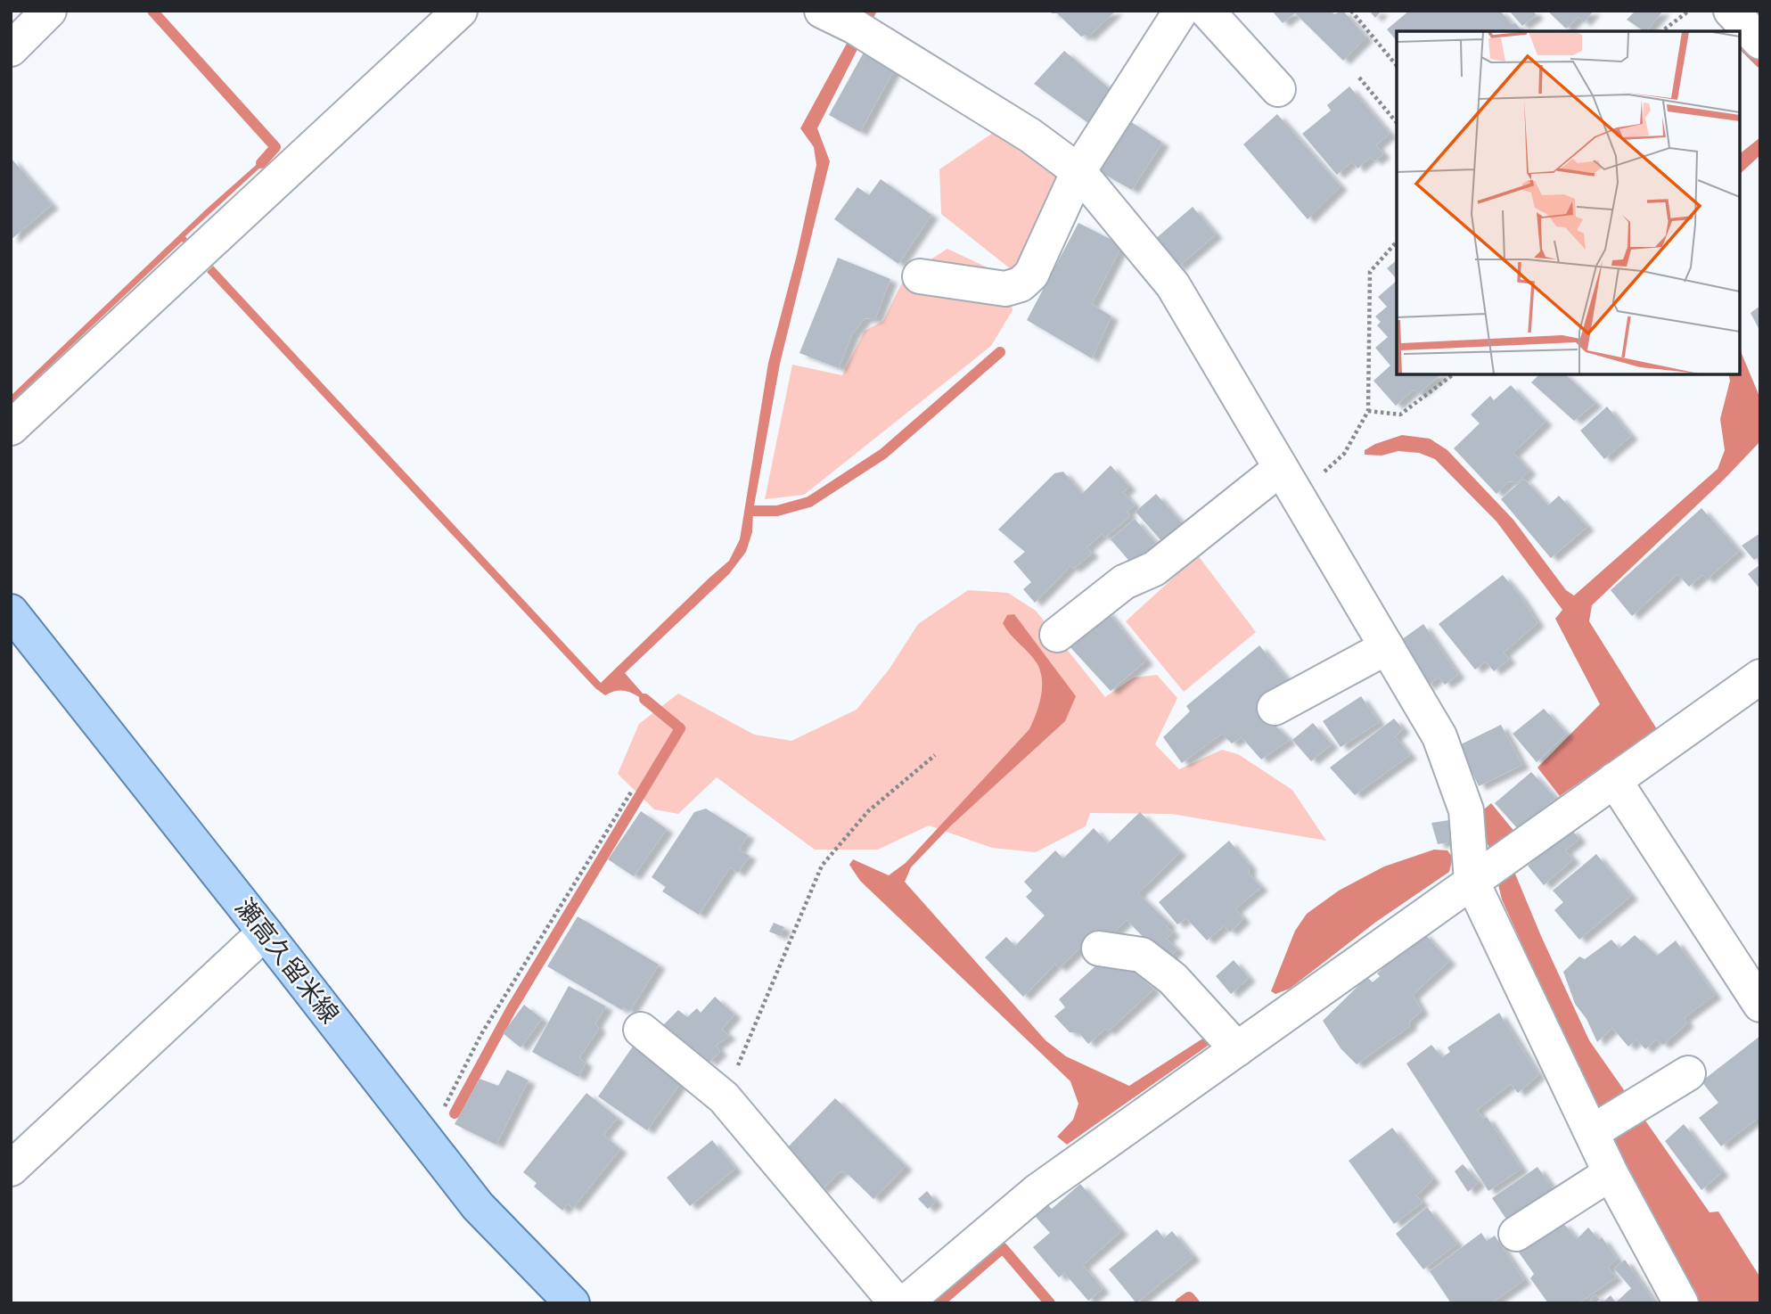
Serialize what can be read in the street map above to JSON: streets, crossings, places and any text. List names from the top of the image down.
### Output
{
  "streets": {
    "main road": ["瀬高久留米線"]
  }
}
